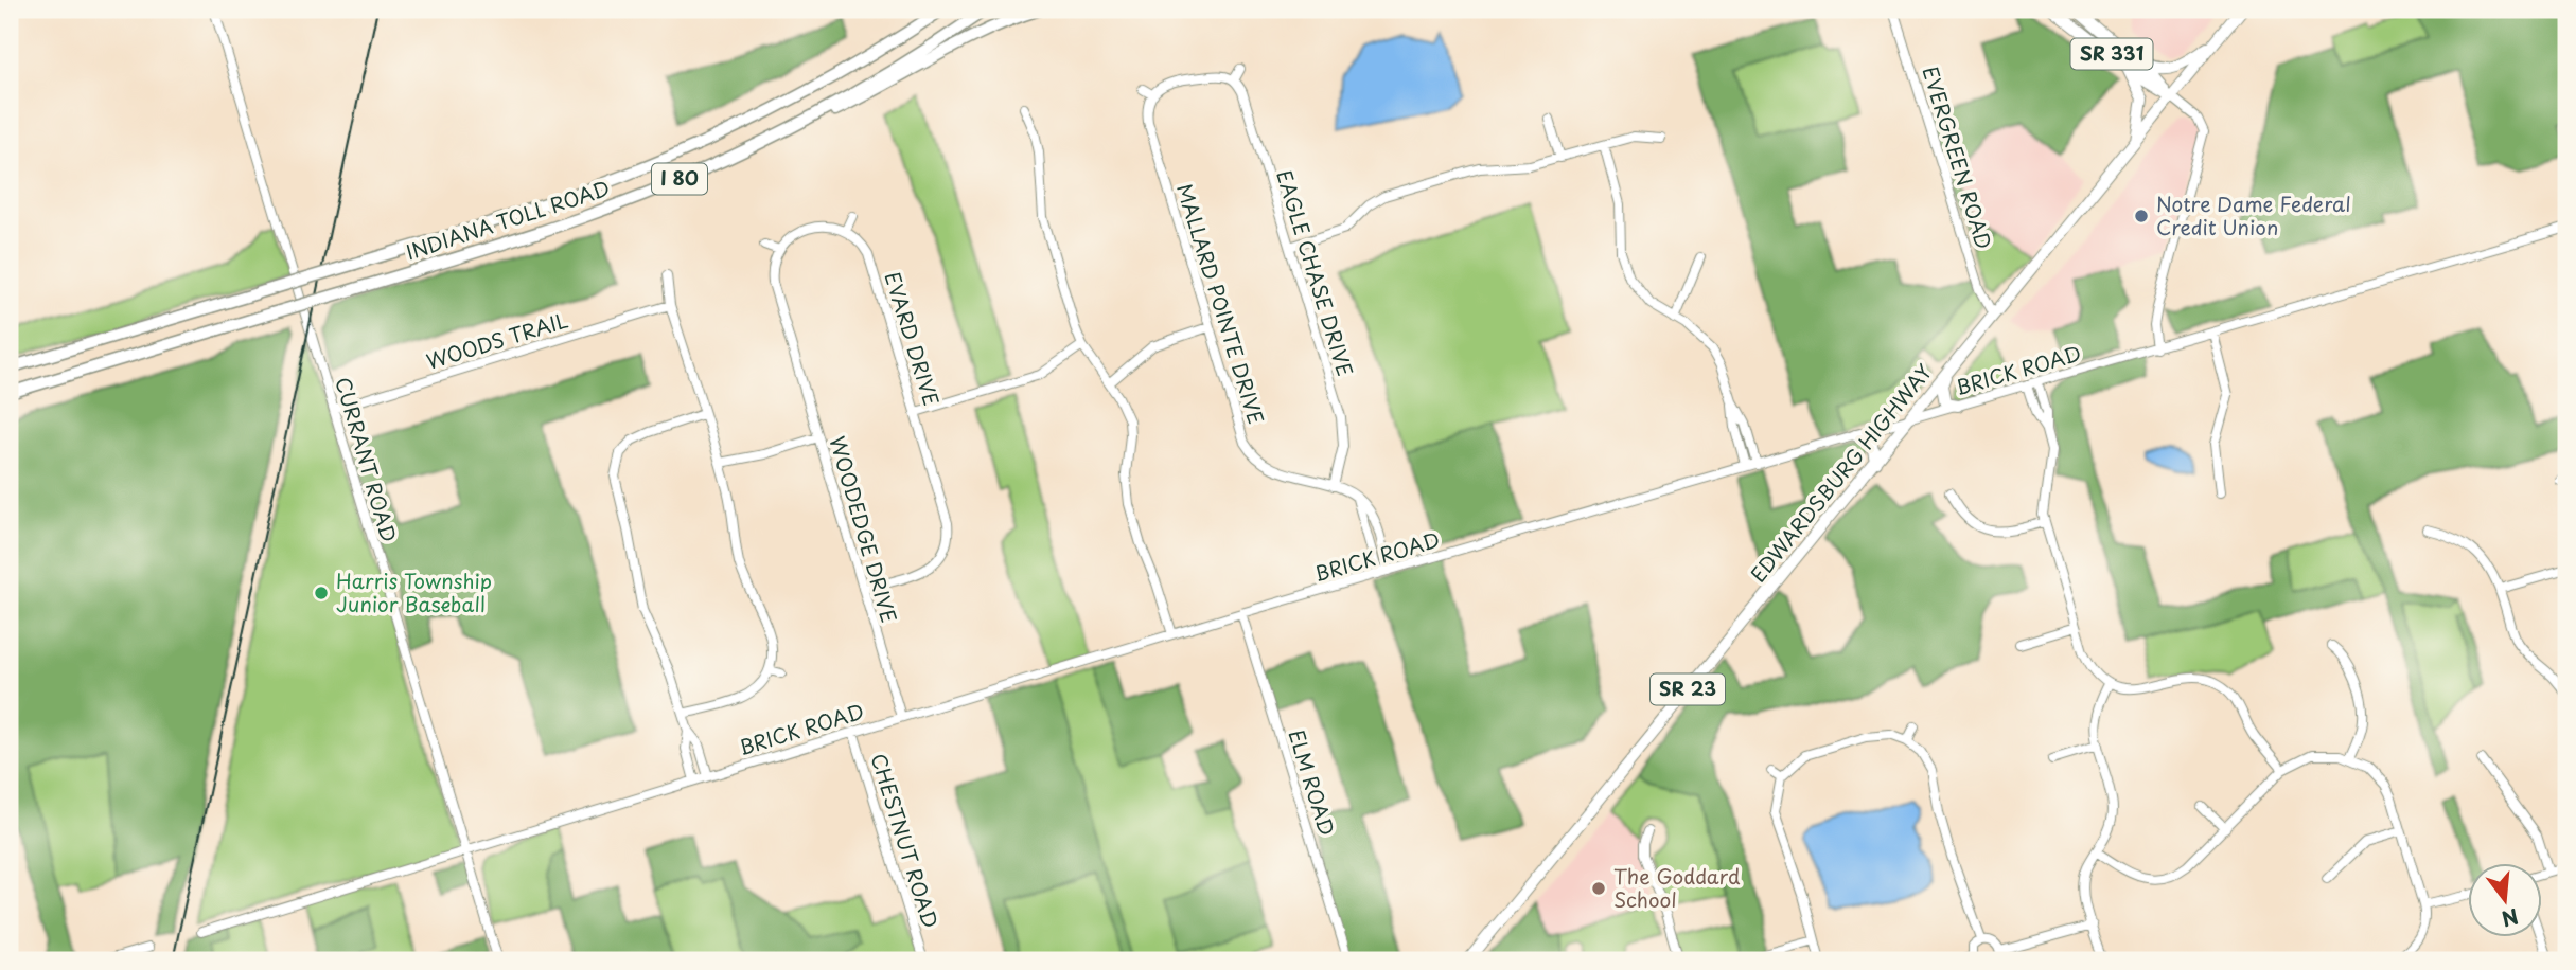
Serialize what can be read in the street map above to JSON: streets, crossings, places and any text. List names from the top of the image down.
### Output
{
  "streets": {
    "highway": ["I 80", "INDIANA TOLL ROAD"],
    "main road": ["SR 331", "EDWARDSBURG HIGHWAY", "SR 23"],
    "street": [
      "EVERGREEN ROAD",
      "EAGLE CHASE DRIVE",
      "MALLARD POINTE DRIVE",
      "EVARD DRIVE",
      "WOODS TRAIL",
      "BRICK ROAD",
      "CURRANT ROAD",
      "WOODEDGE DRIVE",
      "ELM ROAD",
      "CHESTNUT ROAD"
    ]
  },
  "crossings": [
    ["SR 331", "EDWARDSBURG HIGHWAY"],
    ["EVERGREEN ROAD", "EDWARDSBURG HIGHWAY"],
    ["EAGLE CHASE DRIVE", "MALLARD POINTE DRIVE"],
    ["MALLARD POINTE DRIVE", "BRICK ROAD"],
    ["EVARD DRIVE", "WOODEDGE DRIVE"],
    ["WOODS TRAIL", "CURRANT ROAD"],
    ["BRICK ROAD", "CURRANT ROAD"],
    ["BRICK ROAD", "EDWARDSBURG HIGHWAY"],
    ["BRICK ROAD", "WOODEDGE DRIVE"],
    ["BRICK ROAD", "ELM ROAD"],
    ["BRICK ROAD", "CHESTNUT ROAD"]
  ],
  "places": ["Notre Dame Federal Credit Union", "Harris Township Junior Baseball", "The Goddard School"],
  "north": "bottom"
}
